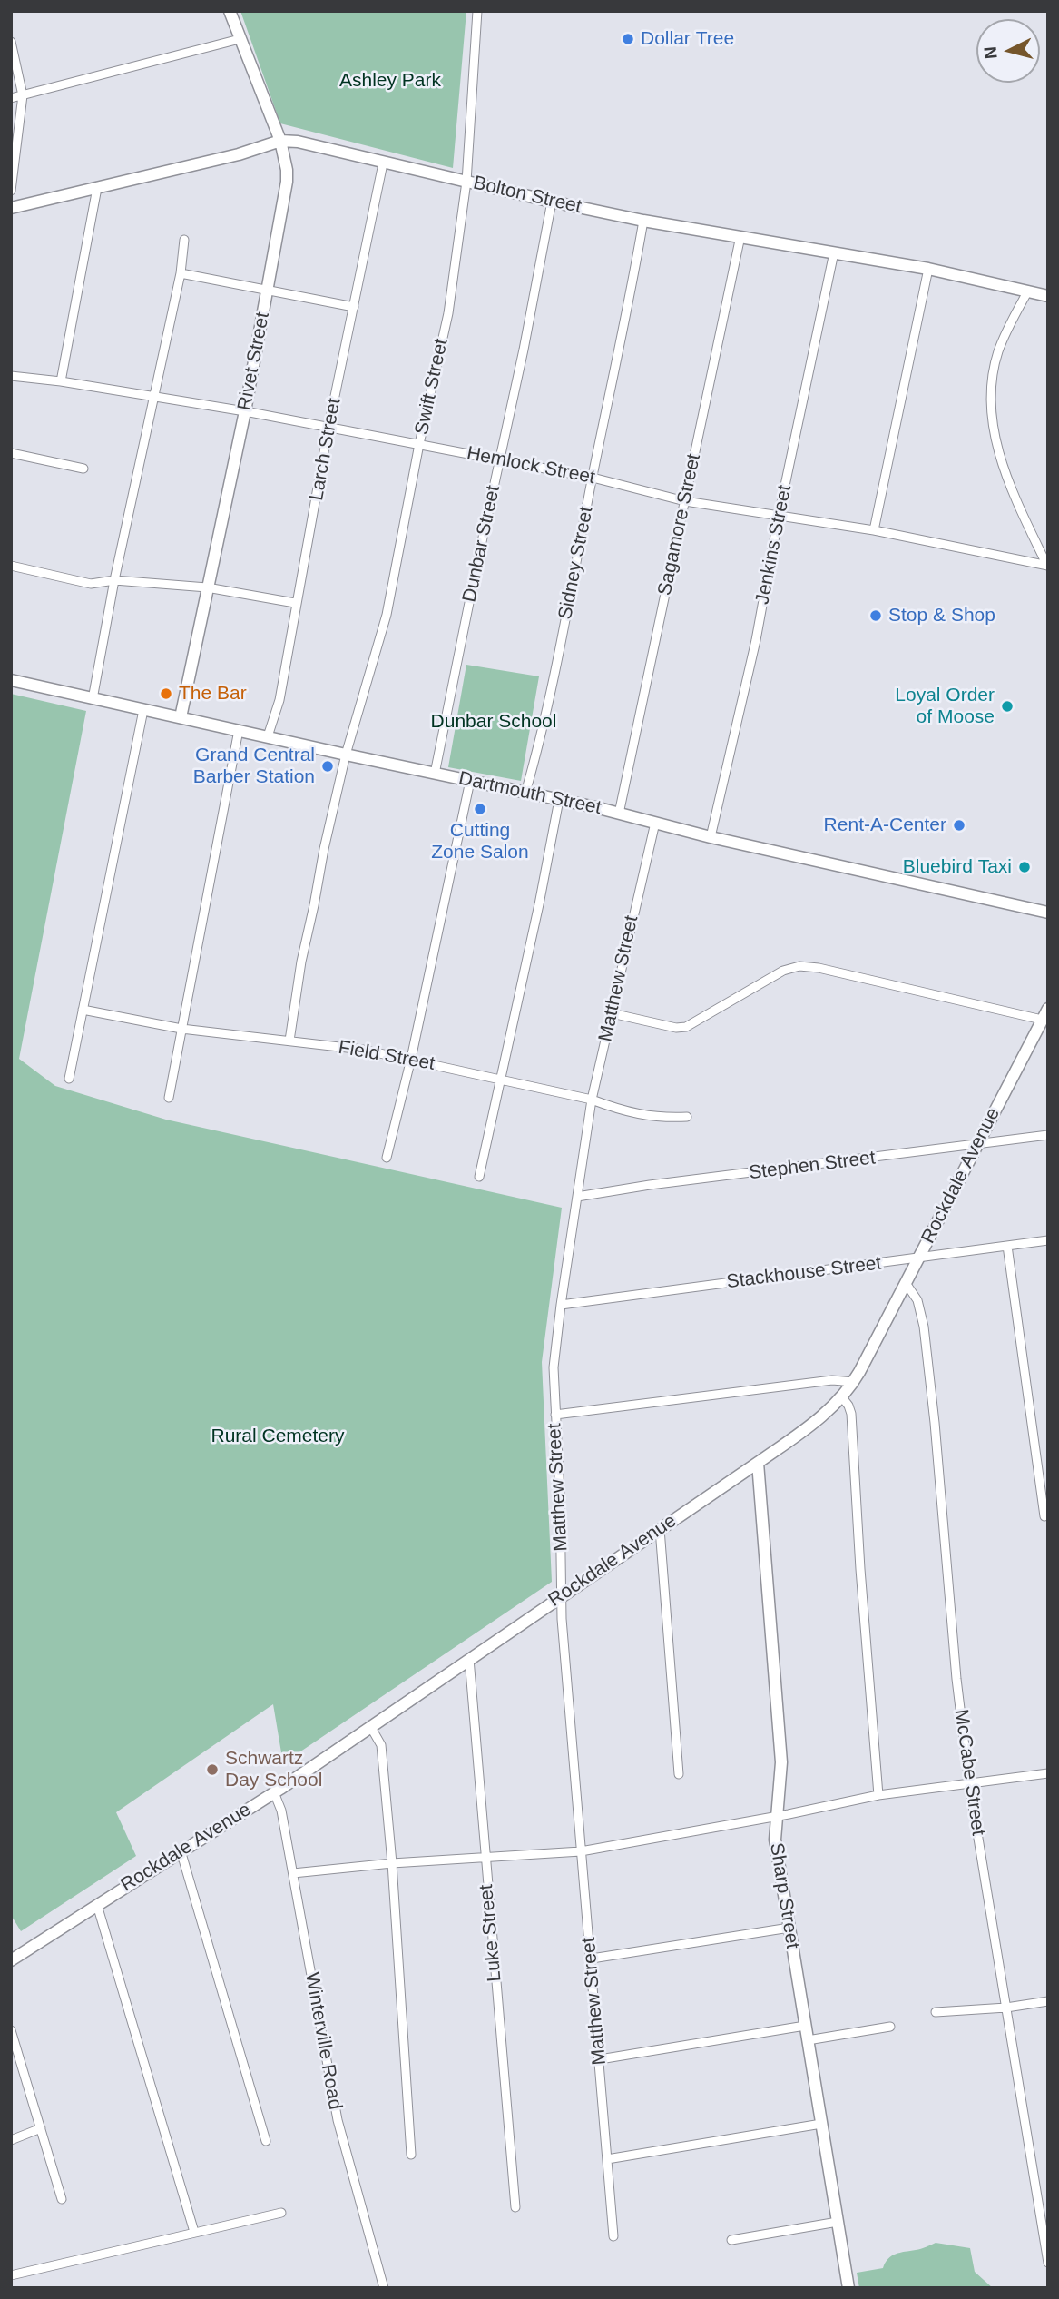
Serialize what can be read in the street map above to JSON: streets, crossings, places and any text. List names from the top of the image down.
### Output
{
  "streets": {
    "street": [
      "Bolton Street",
      "Rivet Street",
      "Swift Street",
      "Larch Street",
      "Hemlock Street",
      "Sagamore Street",
      "Dunbar Street",
      "Jenkins Street",
      "Sidney Street",
      "Dartmouth Street",
      "Matthew Street",
      "Field Street",
      "Stephen Street",
      "Rockdale Avenue",
      "Stackhouse Street",
      "McCabe Street",
      "Sharp Street",
      "Luke Street",
      "Winterville Road"
    ]
  },
  "crossings": [
    ["Bolton Street", "Rivet Street"],
    ["Bolton Street", "Swift Street"],
    ["Bolton Street", "Larch Street"],
    ["Bolton Street", "Sagamore Street"],
    ["Bolton Street", "Dunbar Street"],
    ["Bolton Street", "Jenkins Street"],
    ["Bolton Street", "Sidney Street"],
    ["Rivet Street", "Hemlock Street"],
    ["Rivet Street", "Dartmouth Street"],
    ["Swift Street", "Hemlock Street"],
    ["Swift Street", "Dartmouth Street"],
    ["Swift Street", "Field Street"],
    ["Larch Street", "Hemlock Street"],
    ["Larch Street", "Dartmouth Street"],
    ["Hemlock Street", "Sagamore Street"],
    ["Hemlock Street", "Dunbar Street"],
    ["Hemlock Street", "Jenkins Street"],
    ["Hemlock Street", "Sidney Street"],
    ["Sagamore Street", "Dartmouth Street"],
    ["Dunbar Street", "Dartmouth Street"],
    ["Jenkins Street", "Dartmouth Street"],
    ["Sidney Street", "Dartmouth Street"],
    ["Dartmouth Street", "Matthew Street"],
    ["Matthew Street", "Field Street"],
    ["Matthew Street", "Stephen Street"],
    ["Matthew Street", "Rockdale Avenue"],
    ["Matthew Street", "Stackhouse Street"],
    ["Stephen Street", "Rockdale Avenue"],
    ["Rockdale Avenue", "Stackhouse Street"],
    ["Rockdale Avenue", "McCabe Street"],
    ["Rockdale Avenue", "Sharp Street"],
    ["Rockdale Avenue", "Luke Street"],
    ["Rockdale Avenue", "Winterville Road"]
  ],
  "parks": ["Ashley Park", "Dunbar School", "Rural Cemetery"],
  "places": [
    "Dollar Tree",
    "Stop & Shop",
    "The Bar",
    "Loyal Order of Moose",
    "Grand Central Barber Station",
    "Cutting Zone Salon",
    "Rent-A-Center",
    "Bluebird Taxi",
    "Schwartz Day School"
  ],
  "north": "left"
}
